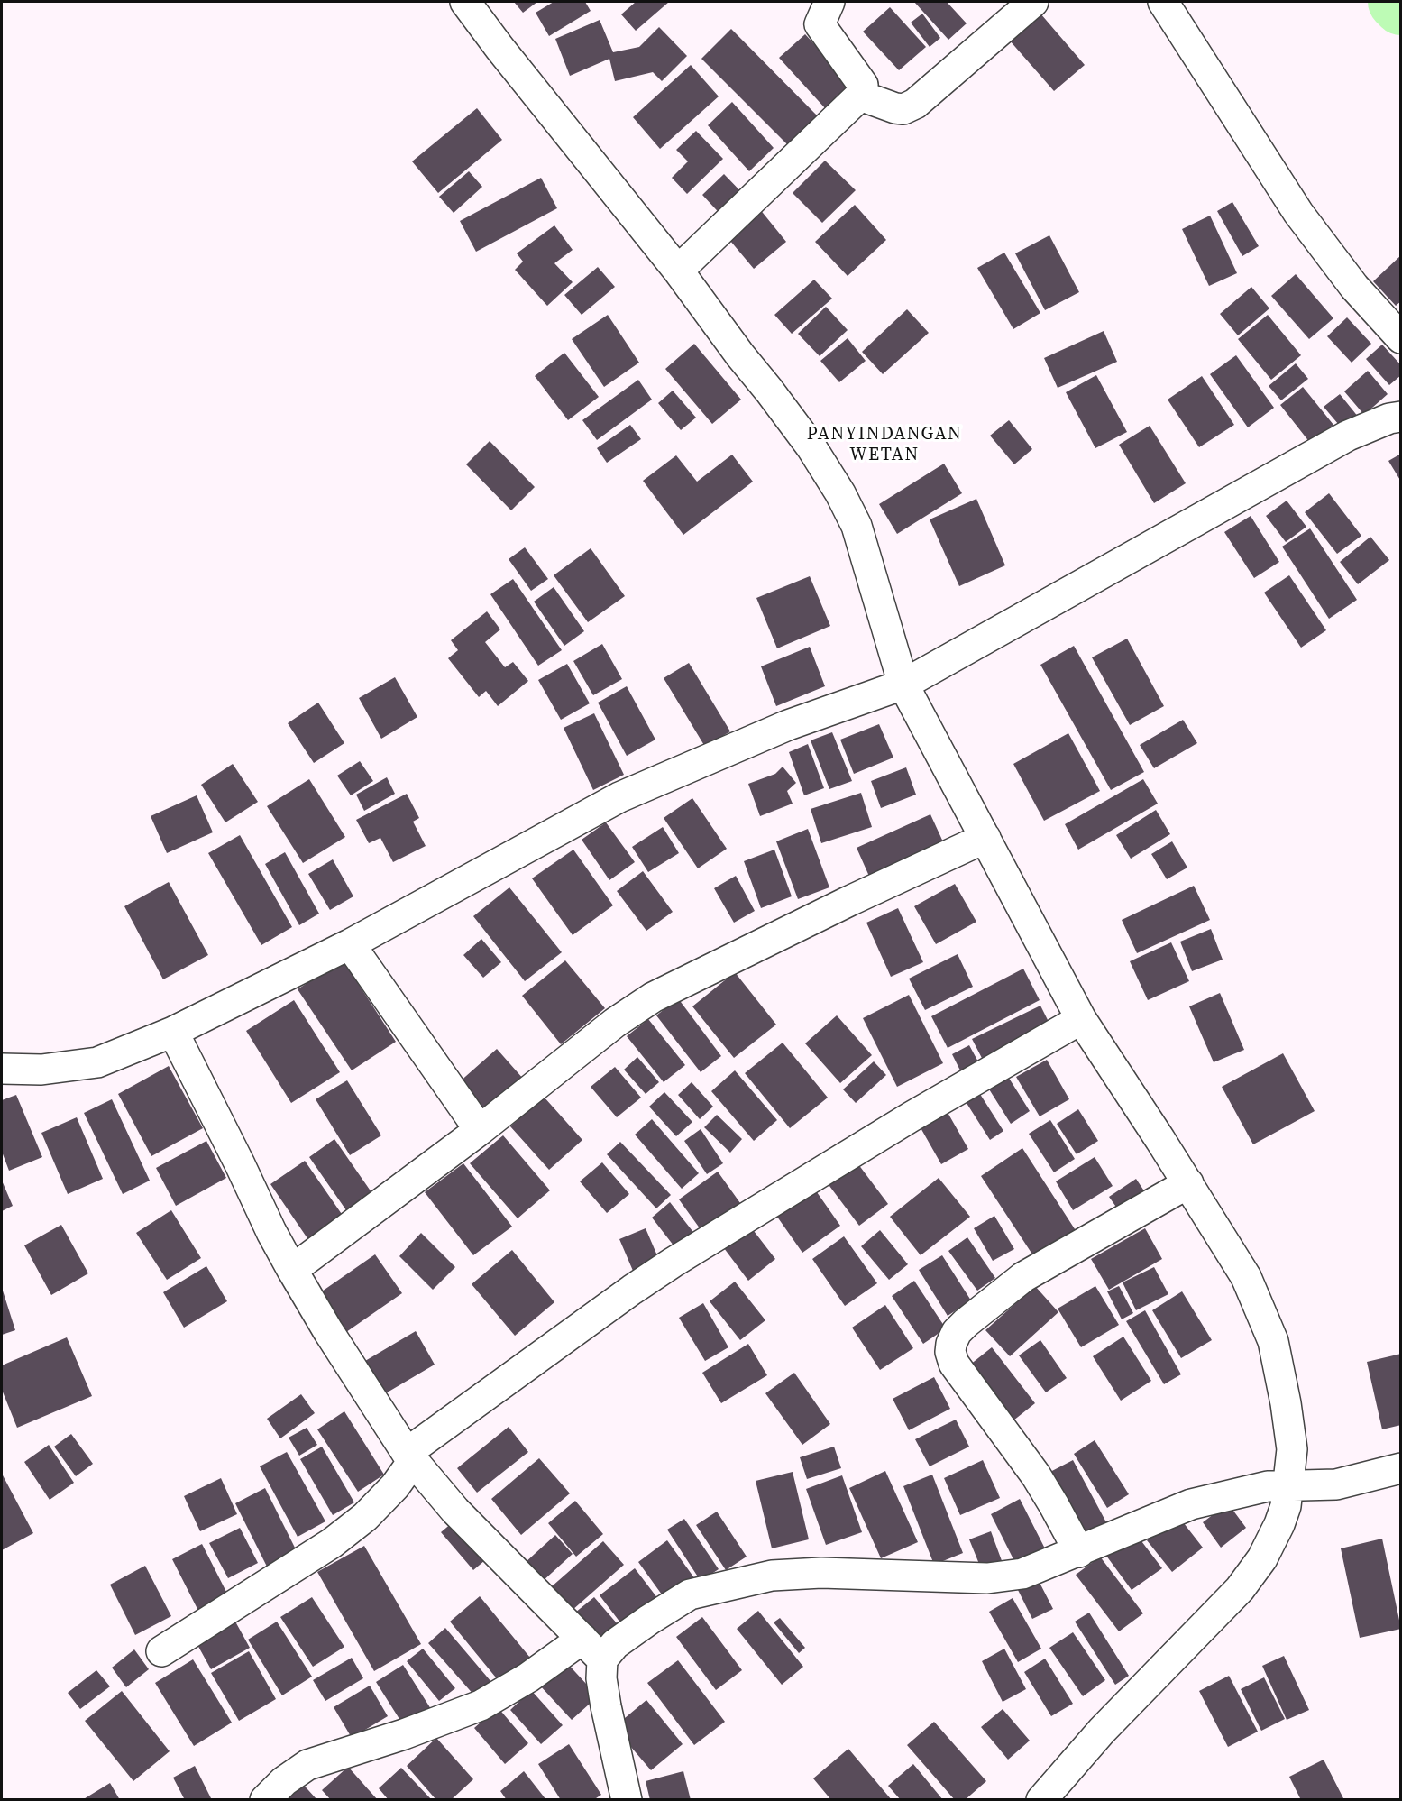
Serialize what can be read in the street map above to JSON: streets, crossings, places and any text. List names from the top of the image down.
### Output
{
  "districts": ["PANYINDANGAN WETAN"]
}
